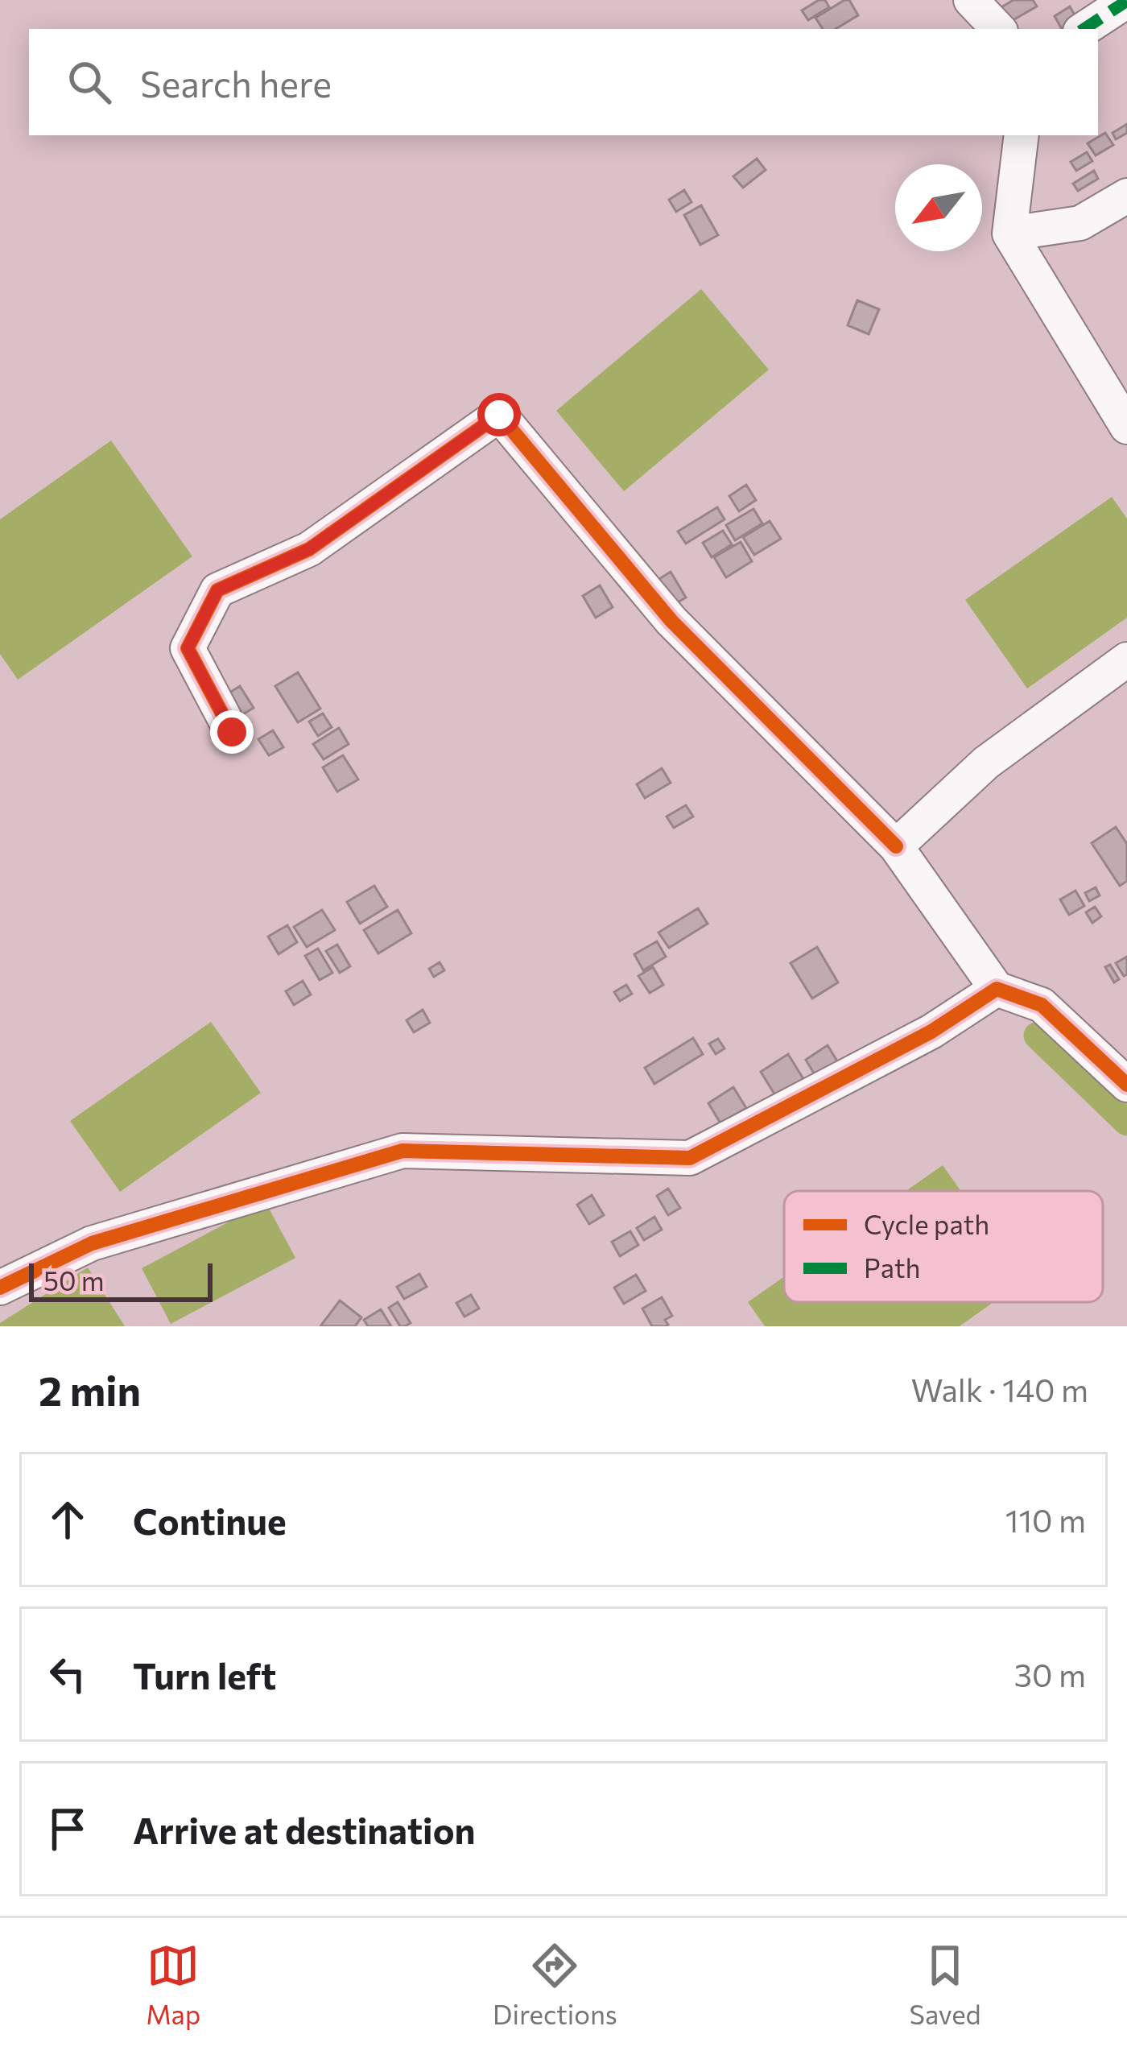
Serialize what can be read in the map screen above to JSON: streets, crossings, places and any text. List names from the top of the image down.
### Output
{
  "legend": ["Cycle path", "Path"],
  "scale_bar": "50 m",
  "north": "bottom left",
  "page": {
    "search": "Search here",
    "scale": "50 m",
    "heading": ["2 min", "Walk · 140 m"],
    "list": [
      ["Continue", "110 m"],
      ["Turn left", "30 m"],
      "Arrive at destination"
    ],
    "nav": ["Map", "Directions", "Saved"]
  }
}
